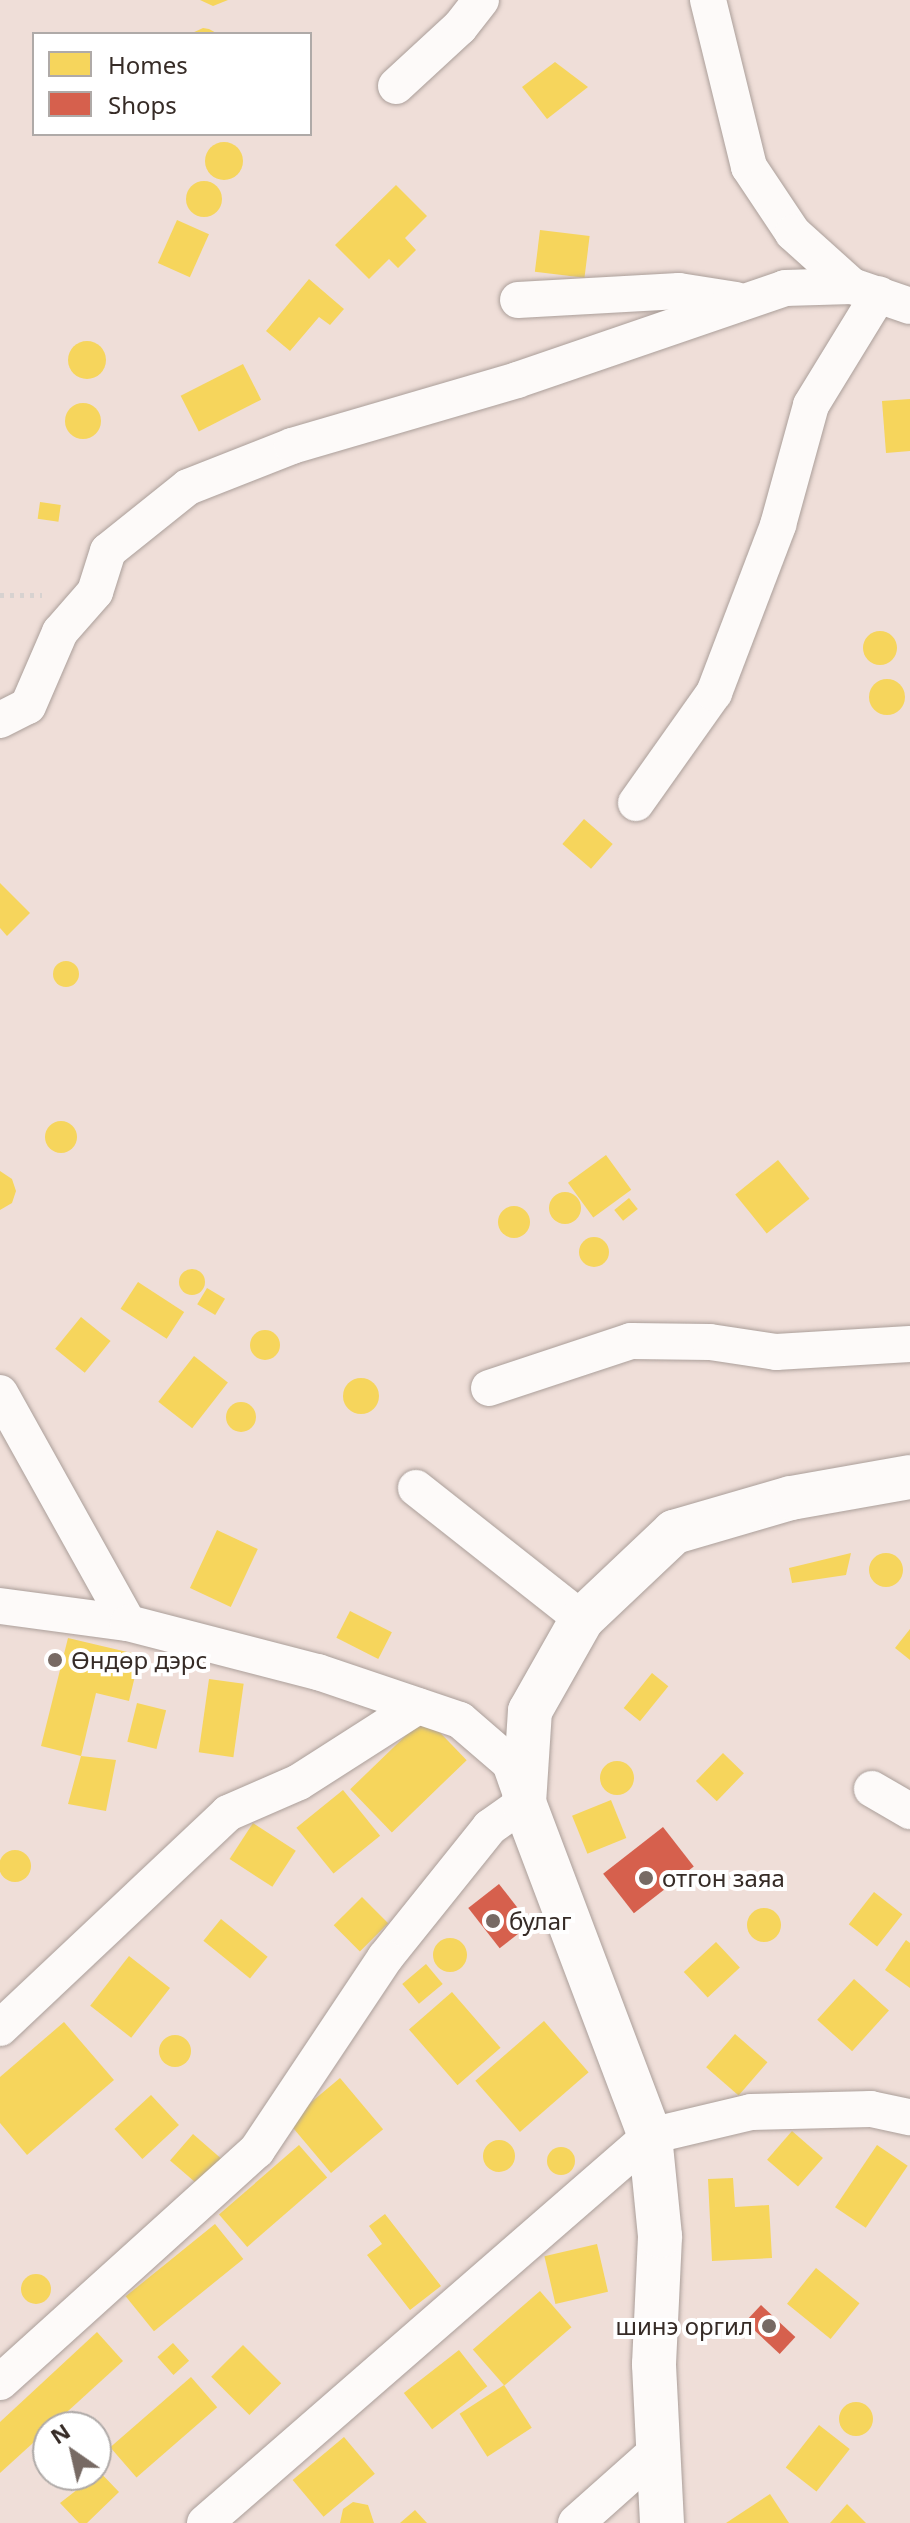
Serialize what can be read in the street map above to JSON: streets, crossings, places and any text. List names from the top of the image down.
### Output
{
  "places": [
    "Өндөр дэрс",
    "отгон заяа",
    "булаг",
    "шинэ оргил"
  ],
  "legend": ["Homes", "Shops"],
  "north": "top left"
}
